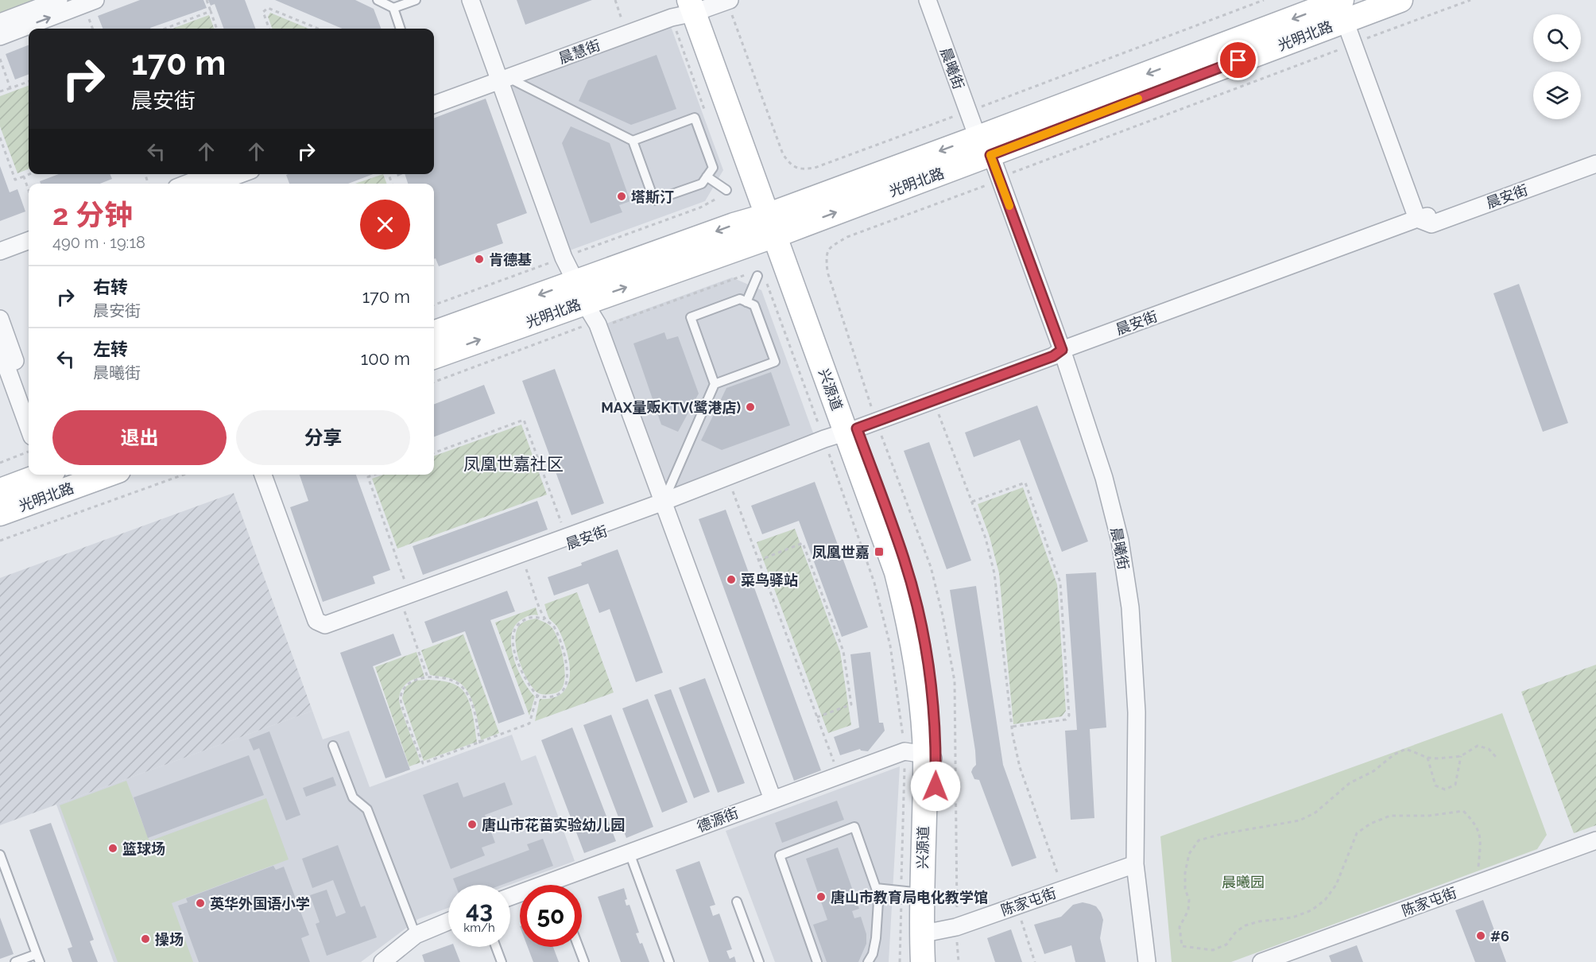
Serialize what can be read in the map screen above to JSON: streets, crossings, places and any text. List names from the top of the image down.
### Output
{
  "streets": {
    "main road": ["光明北路", "兴源道"],
    "street": [
      "晨慧街",
      "晨曦街",
      "晨安街",
      "德源街",
      "陈家屯街"
    ]
  },
  "crossings": [
    ["光明北路", "晨曦街"],
    ["光明北路", "兴源道"],
    ["晨慧街", "兴源道"],
    ["晨曦街", "晨安街"],
    ["晨曦街", "陈家屯街"],
    ["晨安街", "兴源道"],
    ["兴源道", "德源街"],
    ["兴源道", "陈家屯街"]
  ],
  "districts": ["凤凰世嘉社区"],
  "parks": ["晨曦园"],
  "places": {
    "other": [
      "塔斯汀",
      "肯德基",
      "MAX量贩KTV(鹭港店)",
      "菜鸟驿站",
      "唐山市花苗实验幼儿园",
      "篮球场",
      "唐山市教育局电化教学馆",
      "英华外国语小学",
      "#6",
      "操场"
    ],
    "transit": ["凤凰世嘉"]
  },
  "page": {
    "turn": ["170 m", "晨安街"],
    "heading": ["2 分钟", "490 m · 19:18"],
    "list": [
      {
        "name": "右转",
        "note": "晨安街",
        "value": "170 m"
      },
      {
        "name": "左转",
        "note": "晨曦街",
        "value": "100 m"
      }
    ],
    "buttons": ["退出", "分享"],
    "speed": "43 km/h",
    "limit": "50"
  }
}
